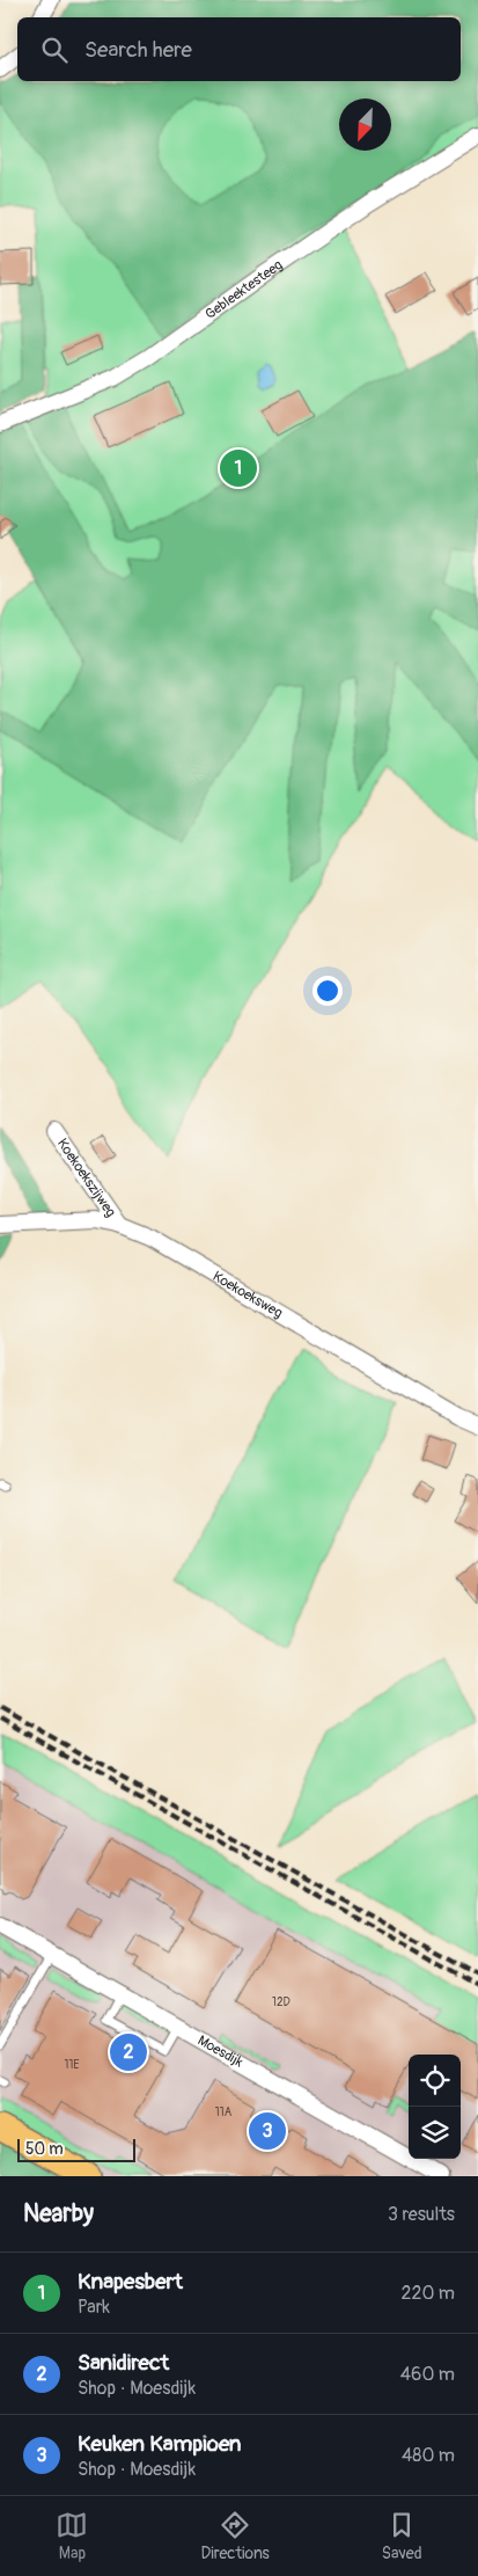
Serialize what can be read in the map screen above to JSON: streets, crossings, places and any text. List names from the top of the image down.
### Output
{
  "streets": {
    "street": [
      "Gebleektesteeg",
      "Koekoekszijweg",
      "Koekoeksweg",
      "Moesdijk"
    ]
  },
  "crossings": [
    ["Koekoekszijweg", "Koekoeksweg"]
  ],
  "house_numbers": ["12D", "11E", "11A"],
  "scale_bar": "50 m",
  "north": "bottom left",
  "page": {
    "search": "Search here",
    "pins": ["1", "2", "3"],
    "scale": "50 m",
    "heading": ["Nearby", "3 results"],
    "list": [
      {
        "mark": "1",
        "name": "Knapesbert",
        "note": "Park",
        "value": "220 m"
      },
      {
        "mark": "2",
        "name": "Sanidirect",
        "note": "Shop · Moesdijk",
        "value": "460 m"
      },
      {
        "mark": "3",
        "name": "Keuken Kampioen",
        "note": "Shop · Moesdijk",
        "value": "480 m"
      }
    ],
    "nav": ["Map", "Directions", "Saved"]
  }
}
